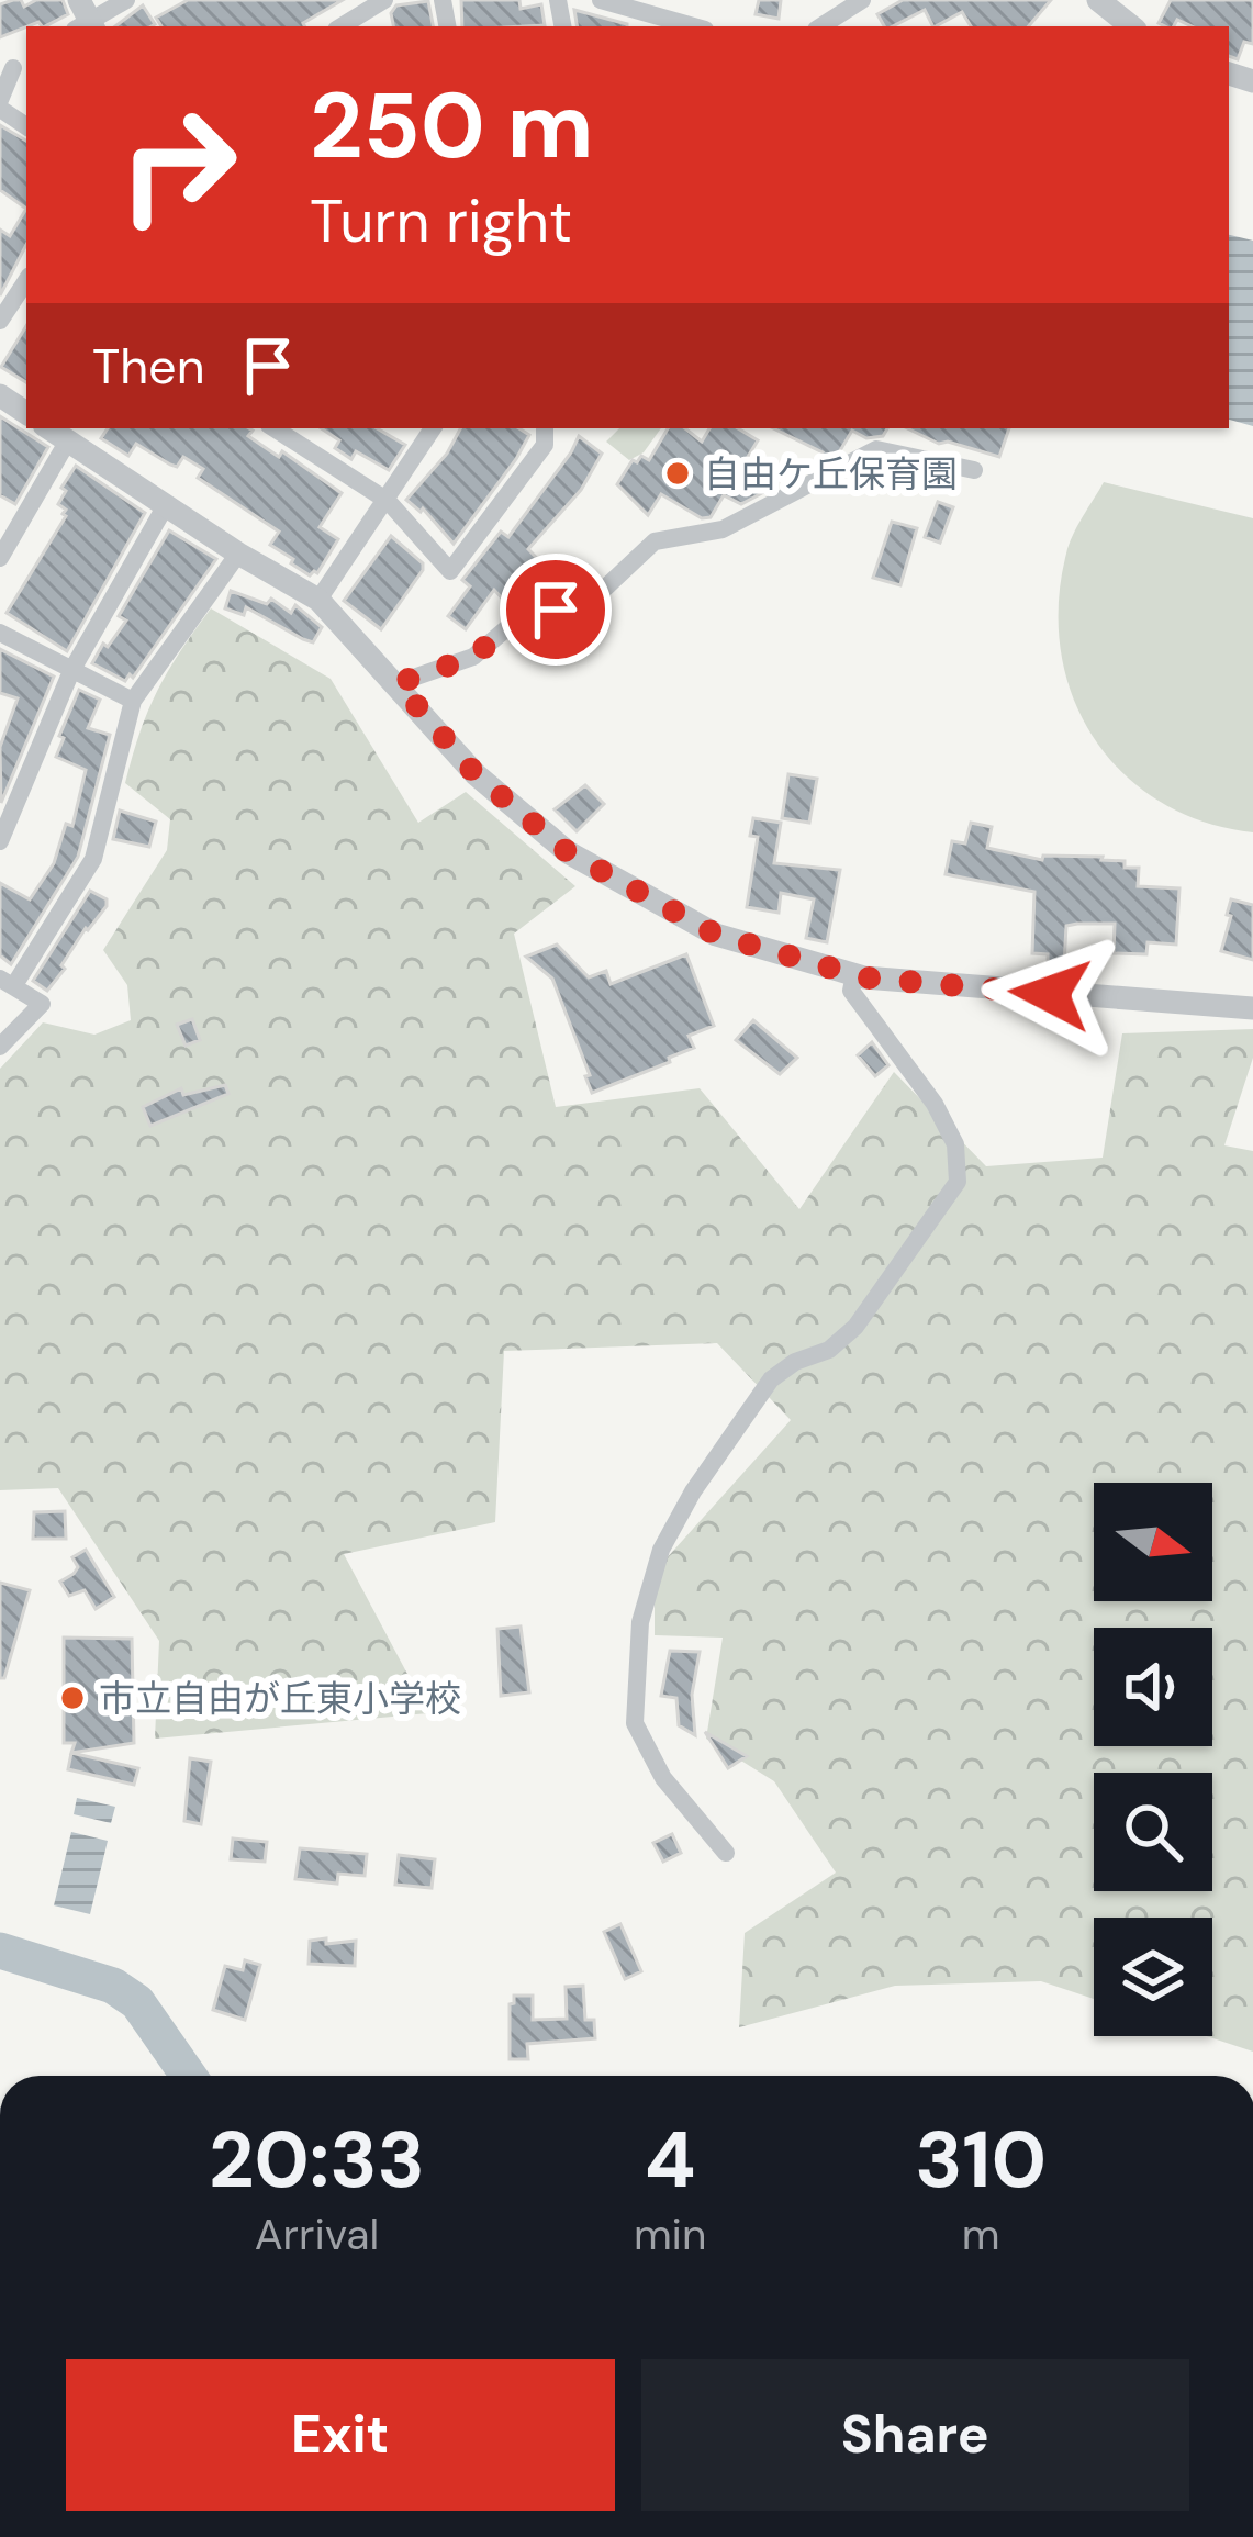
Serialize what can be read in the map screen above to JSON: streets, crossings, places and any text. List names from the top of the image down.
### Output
{
  "places": ["自由ケ丘保育園", "市立自由が丘東小学校"],
  "north": "right",
  "page": {
    "turn": ["250 m", "Turn right"],
    "then": "Then",
    "eta": [
      "20:33",
      "Arrival",
      "4",
      "min",
      "310",
      "m"
    ],
    "buttons": ["Exit", "Share"]
  }
}
